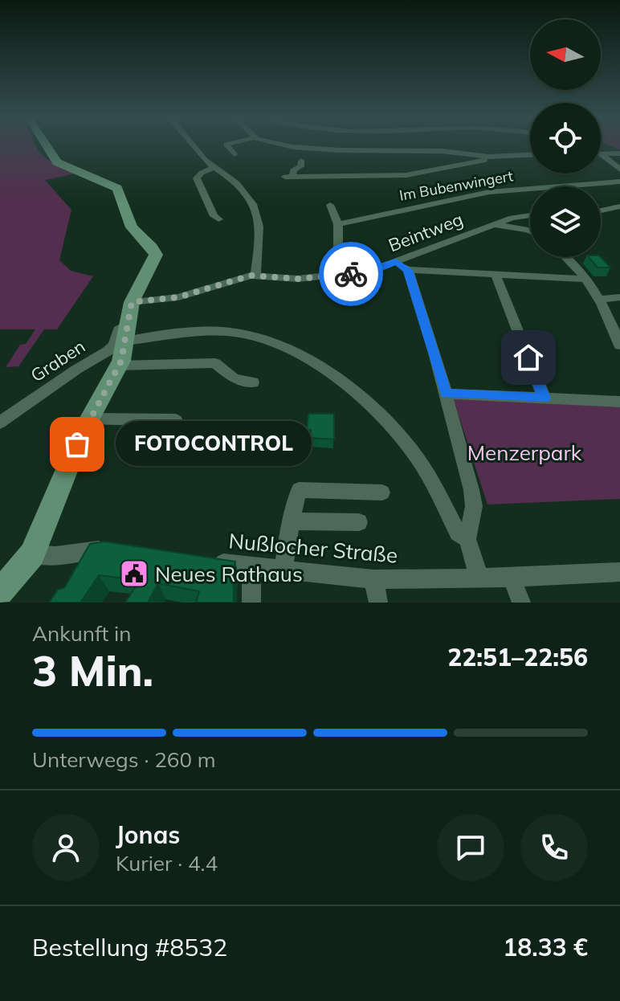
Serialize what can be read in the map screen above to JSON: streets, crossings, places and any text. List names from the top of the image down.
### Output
{
  "streets": {
    "street": [
      "Im Bubenwingert",
      "Beintweg",
      "Graben",
      "Nußlocher Straße"
    ]
  },
  "parks": ["Menzerpark"],
  "places": {
    "other": ["FOTOCONTROL"],
    "public building": ["Neues Rathaus"]
  },
  "north": "left",
  "page": {
    "bubble": "FOTOCONTROL",
    "heading": ["3 Min.", "Ankunft in", "22:51–22:56"],
    "panel": [
      "Jonas",
      "Kurier · 4.4",
      "Bestellung #8532",
      "18.33 €"
    ],
    "bar": "Unterwegs · 260 m"
  }
}
